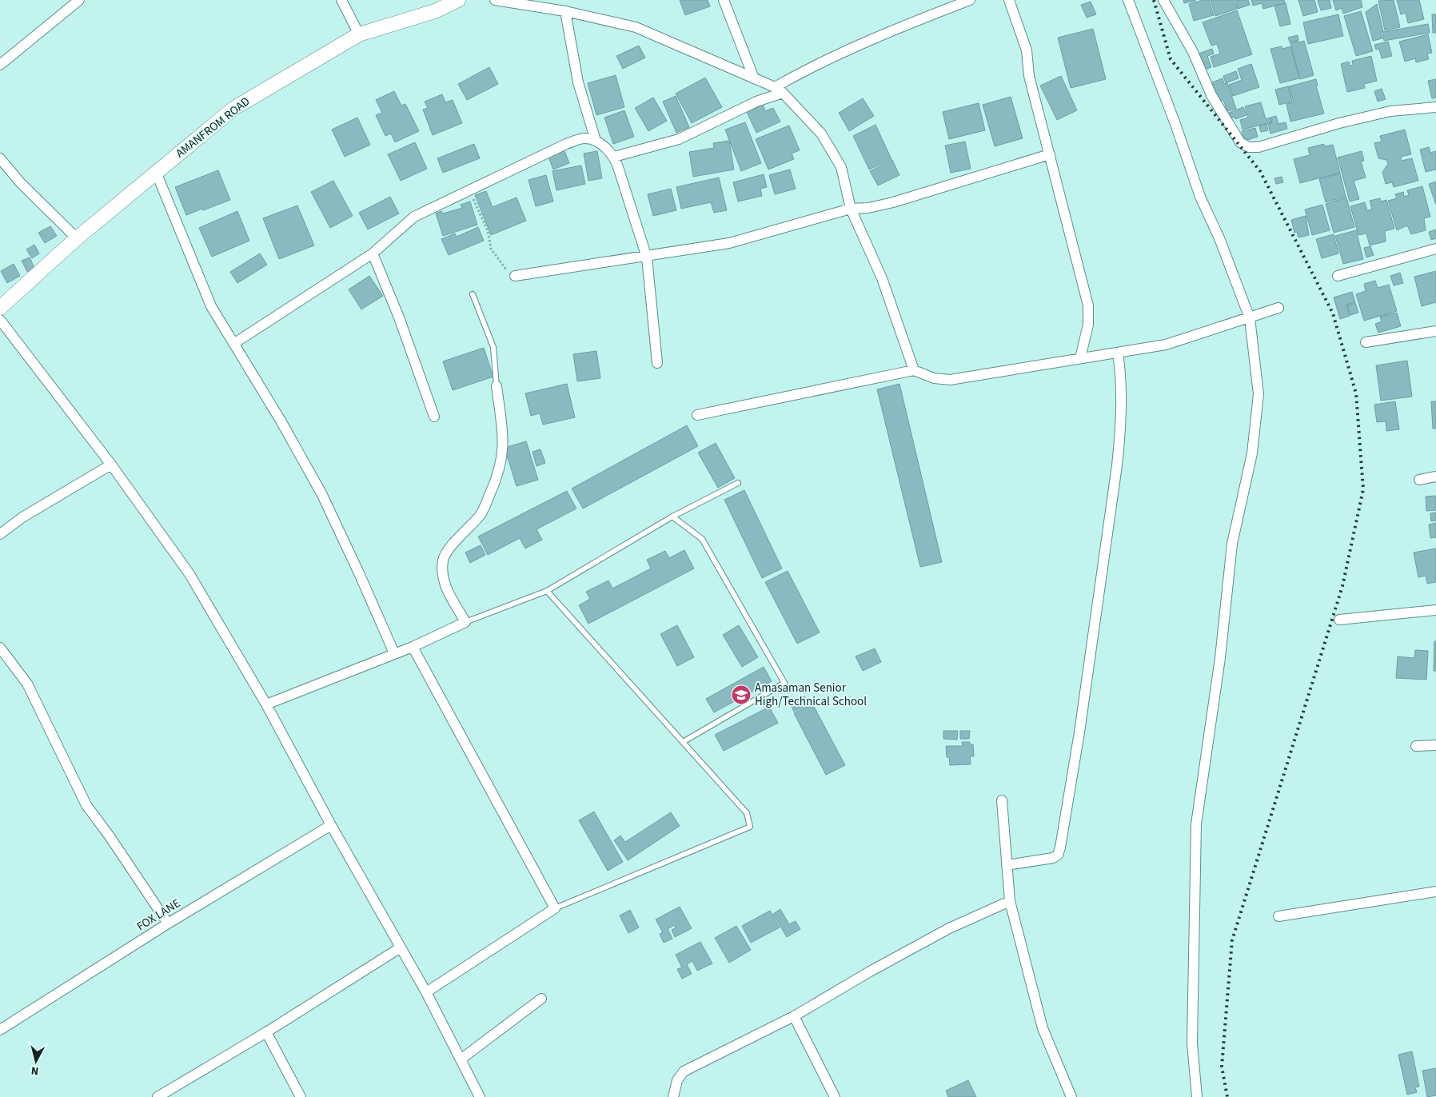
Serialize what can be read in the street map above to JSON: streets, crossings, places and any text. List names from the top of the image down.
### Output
{
  "streets": {
    "street": ["AMANFROM ROAD", "FOX LANE"]
  },
  "places": {
    "school or university": ["Amasaman Senior High/Technical School"]
  },
  "north": "bottom"
}
